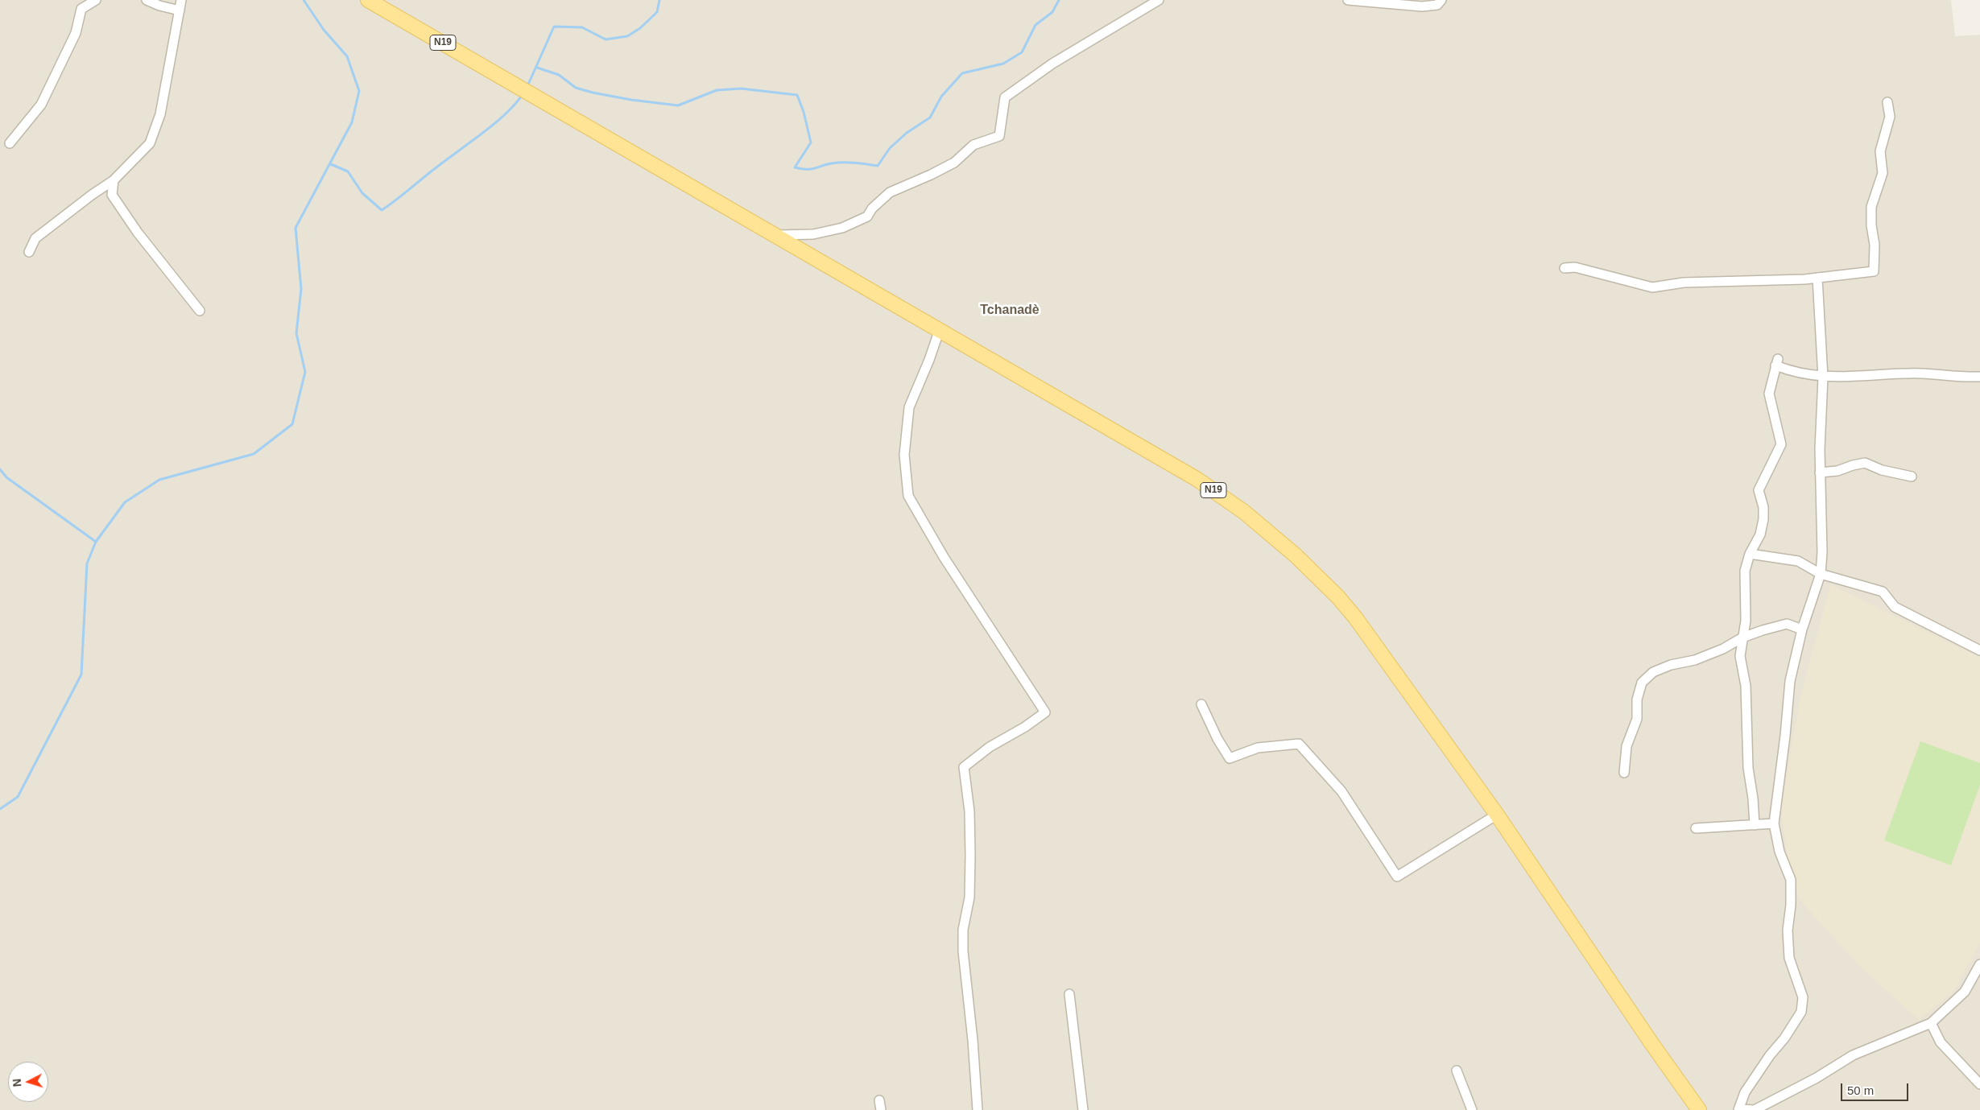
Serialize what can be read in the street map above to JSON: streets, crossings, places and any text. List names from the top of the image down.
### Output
{
  "streets": {
    "main road": ["N19"]
  },
  "districts": ["Tchanadè"],
  "scale_bar": "50 m",
  "north": "left"
}
